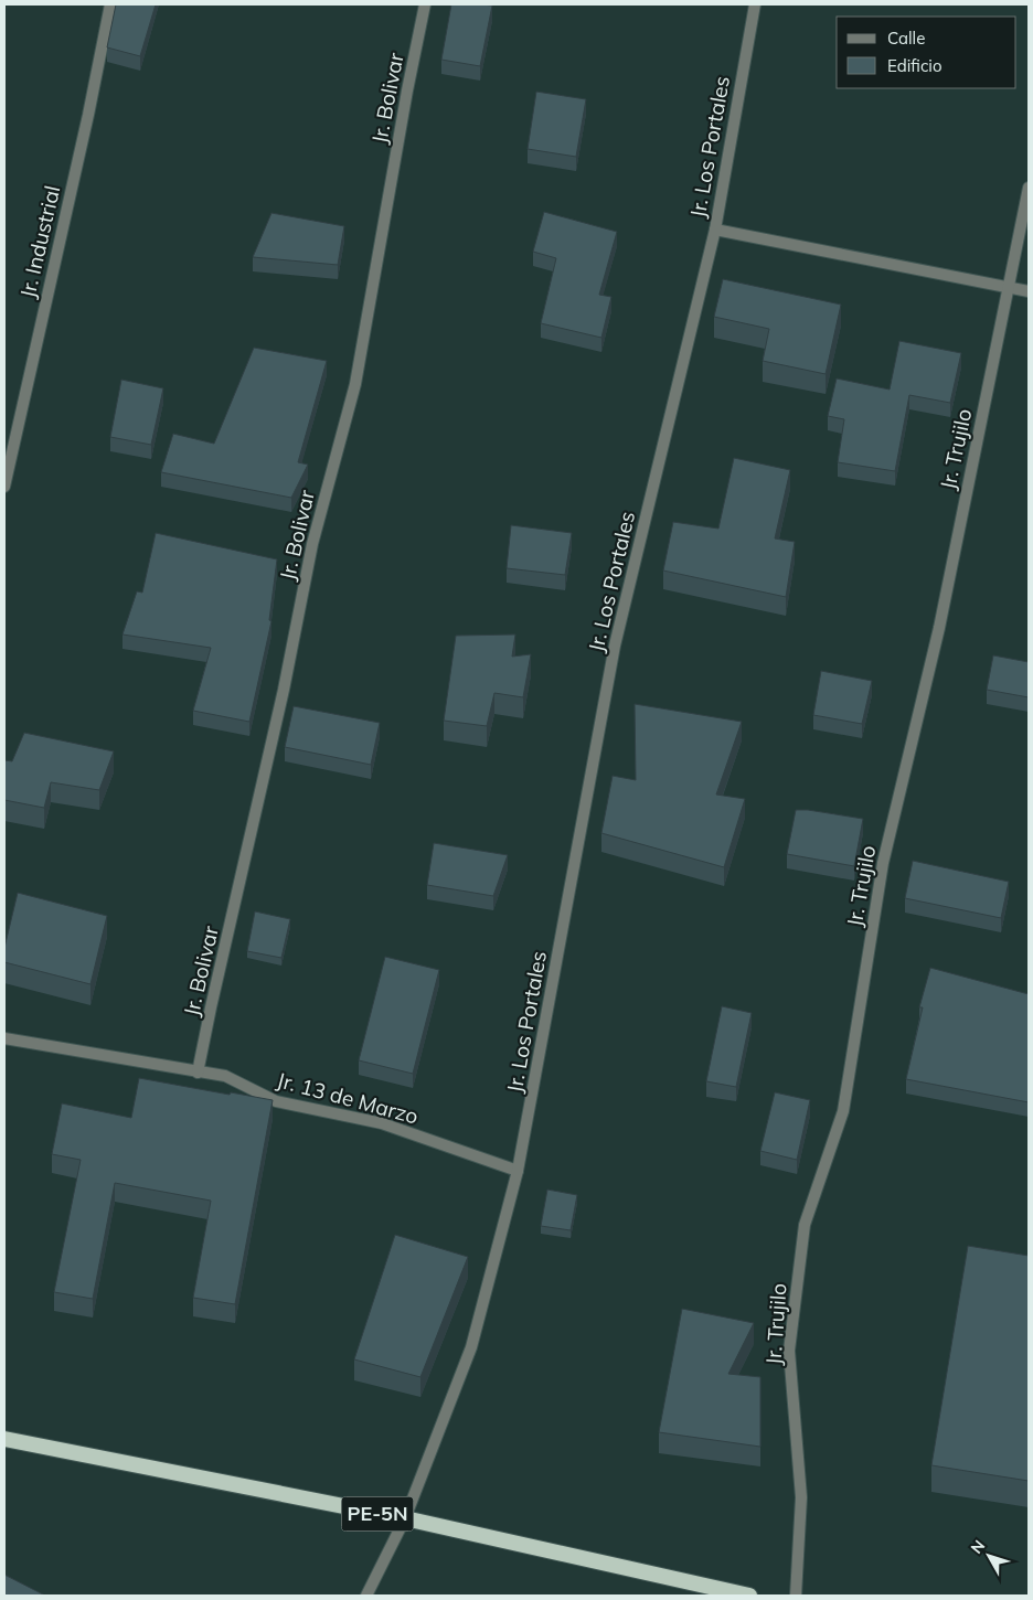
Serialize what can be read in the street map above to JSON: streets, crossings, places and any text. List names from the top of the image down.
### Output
{
  "streets": {
    "highway": ["PE-5N"],
    "street": [
      "Jr. Bolivar",
      "Jr. Los Portales",
      "Jr. Industrial",
      "Jr. Trujilo",
      "Jr. 13 de Marzo"
    ]
  },
  "crossings": [
    ["Jr. Bolivar", "Jr. 13 de Marzo"],
    ["Jr. Los Portales", "Jr. 13 de Marzo"],
    ["Jr. Los Portales", "PE-5N"]
  ],
  "legend": ["Calle", "Edificio"],
  "north": "top left"
}
